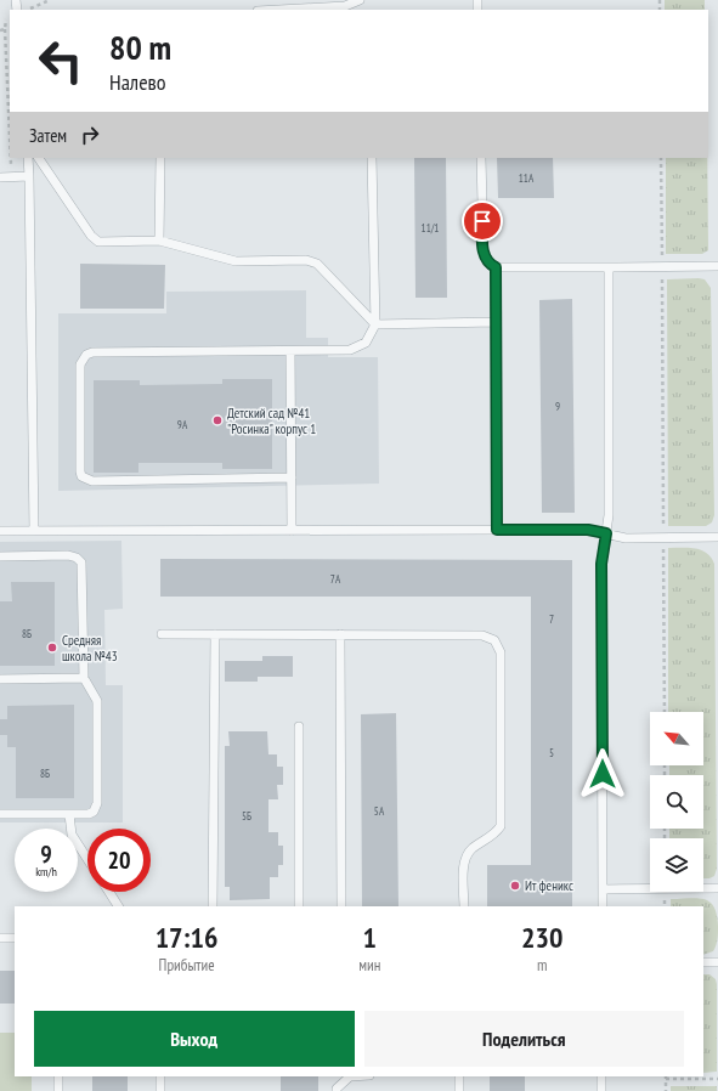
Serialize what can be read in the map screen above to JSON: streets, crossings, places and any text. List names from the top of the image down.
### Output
{
  "places": ["Детский сад №41 \"Росинка\" корпус 1", "Средняя школа №43", "Ит феникс"],
  "house_numbers": [
    "11А",
    "11/1",
    "9",
    "9А",
    "7А",
    "7",
    "8Б",
    "5",
    "8Б",
    "5А",
    "5Б"
  ],
  "north": "top left",
  "page": {
    "turn": ["80 m", "Налево"],
    "then": "Затем",
    "speed": "9 km/h",
    "limit": "20",
    "eta": [
      "17:16",
      "Прибытие",
      "1",
      "мин",
      "230",
      "m"
    ],
    "buttons": ["Выход", "Поделиться"]
  }
}
